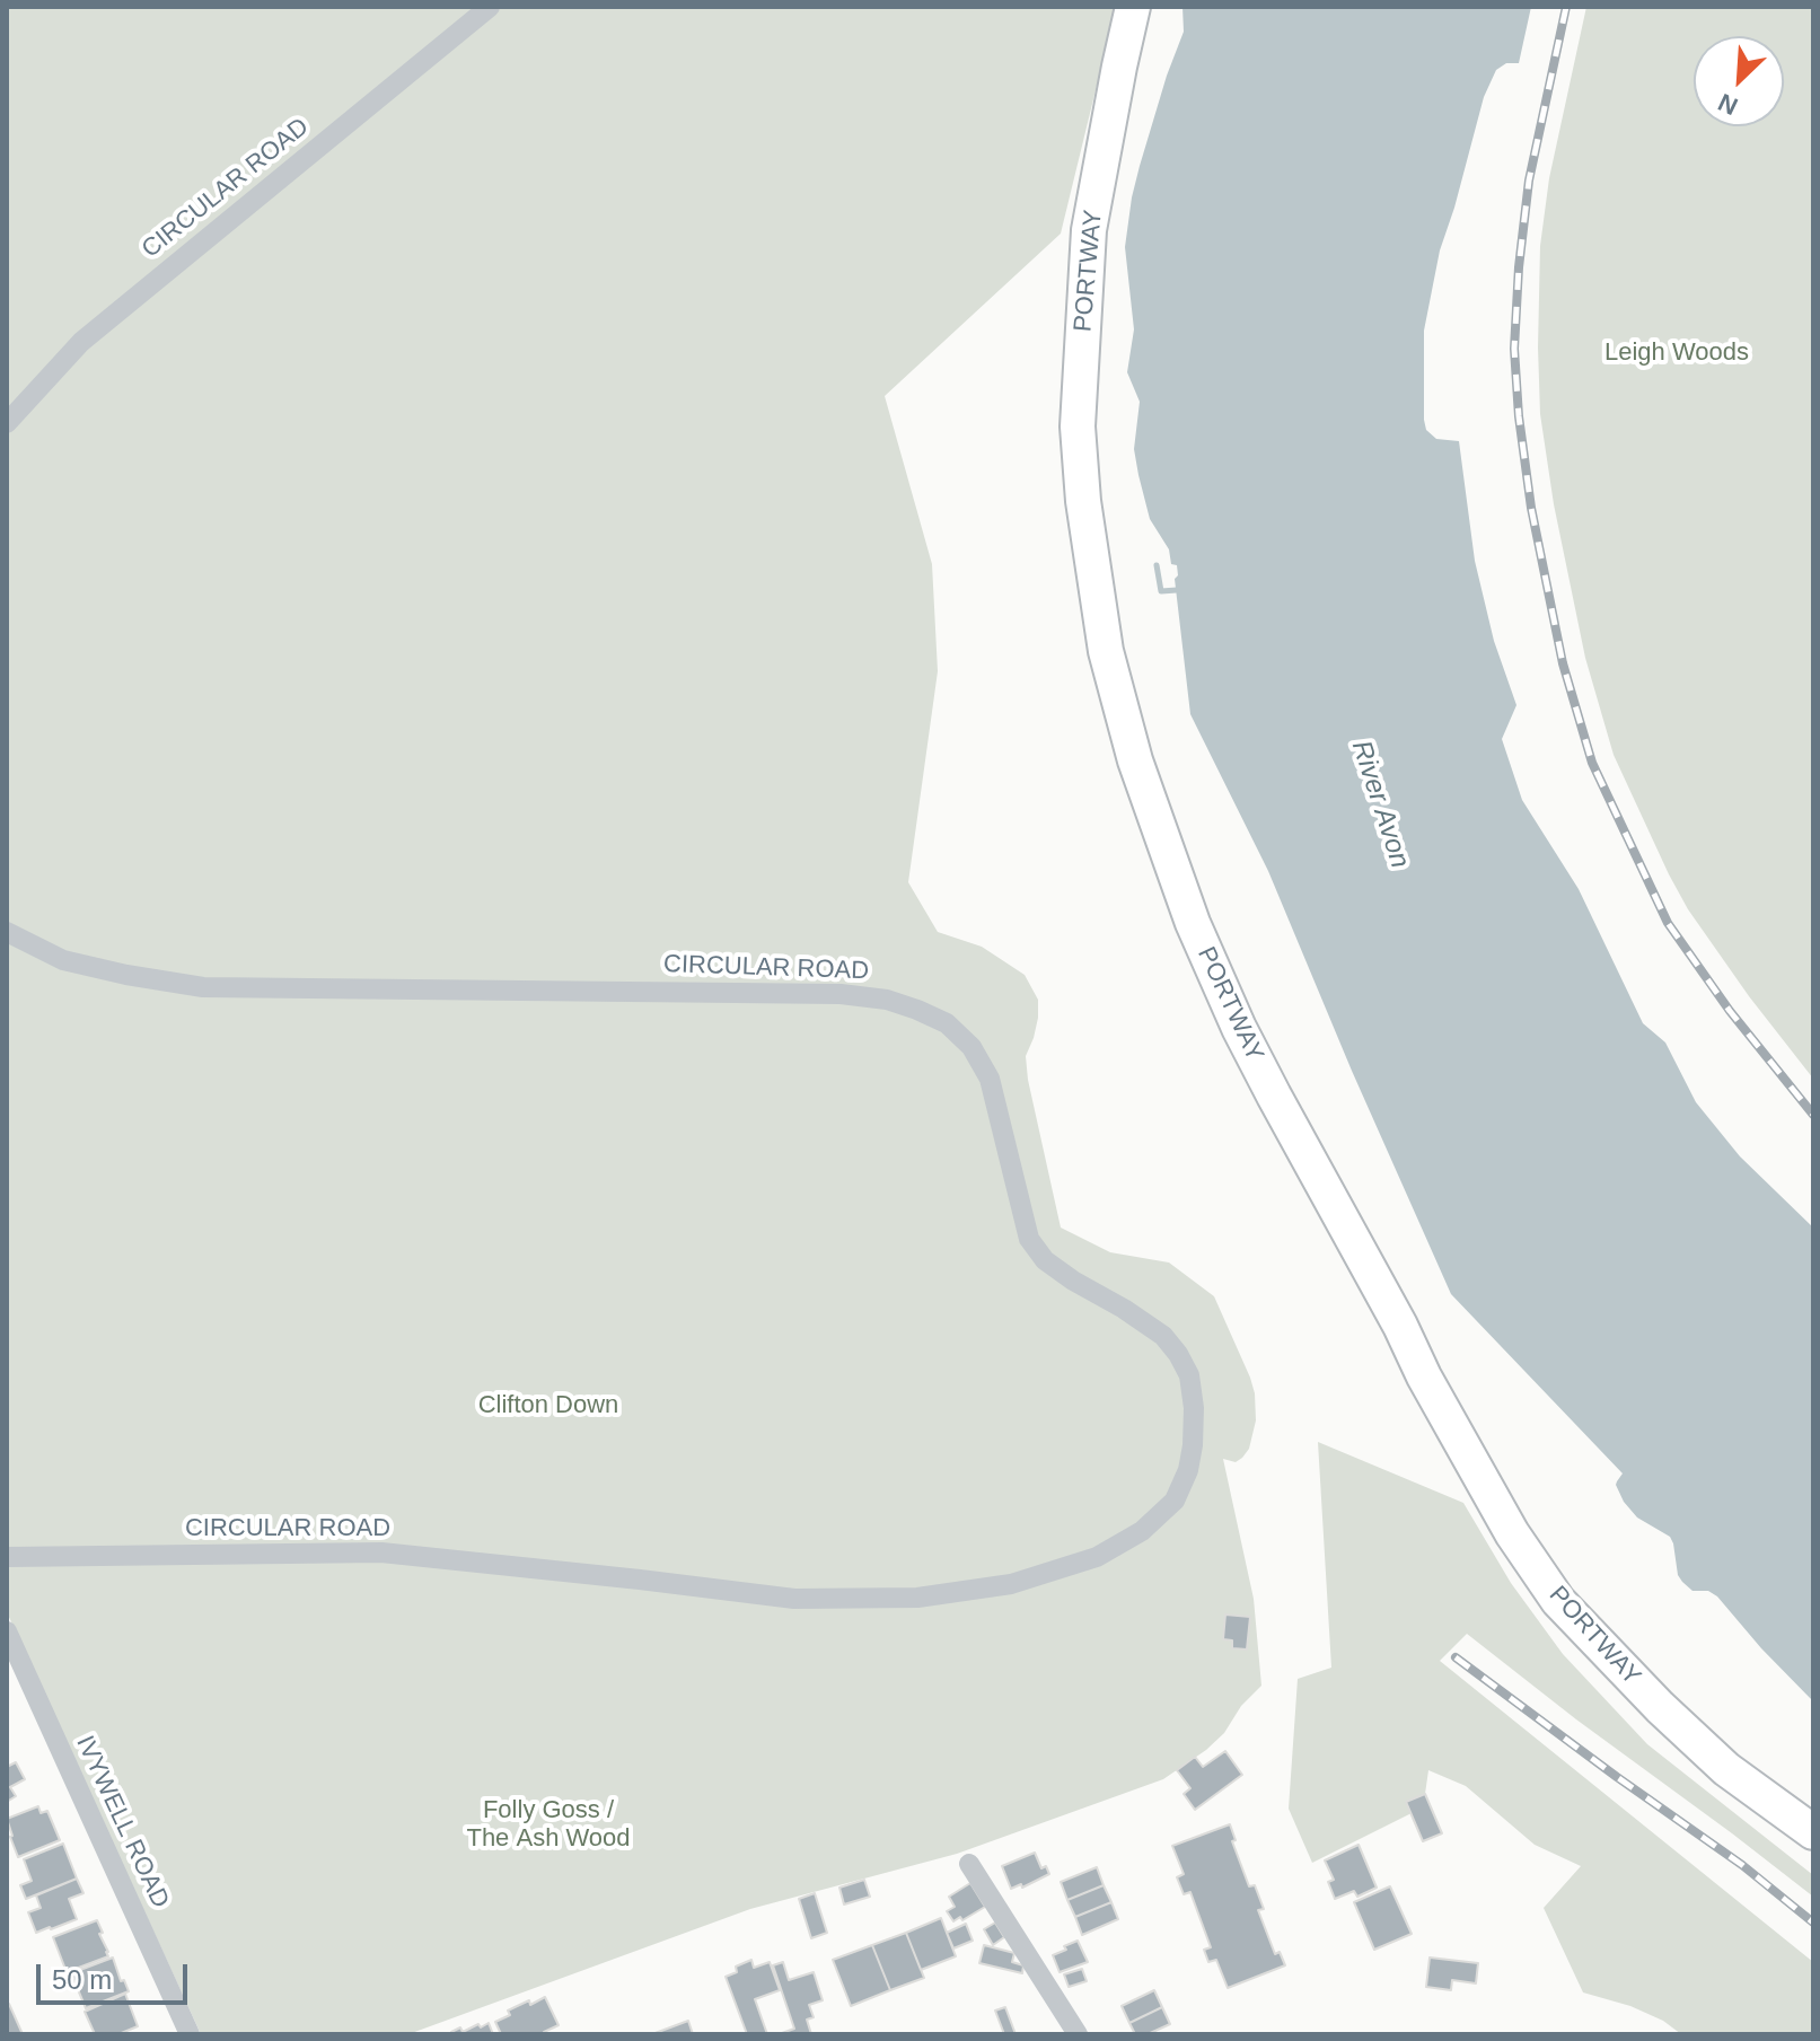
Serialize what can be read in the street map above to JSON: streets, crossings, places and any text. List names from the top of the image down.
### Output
{
  "streets": {
    "highway": ["PORTWAY"],
    "street": ["CIRCULAR ROAD", "IVYWELL ROAD"]
  },
  "water": ["River Avon"],
  "parks": ["Leigh Woods", "Clifton Down", "Folly Goss / The Ash Wood"],
  "scale_bar": "50 m",
  "north": "bottom left"
}
